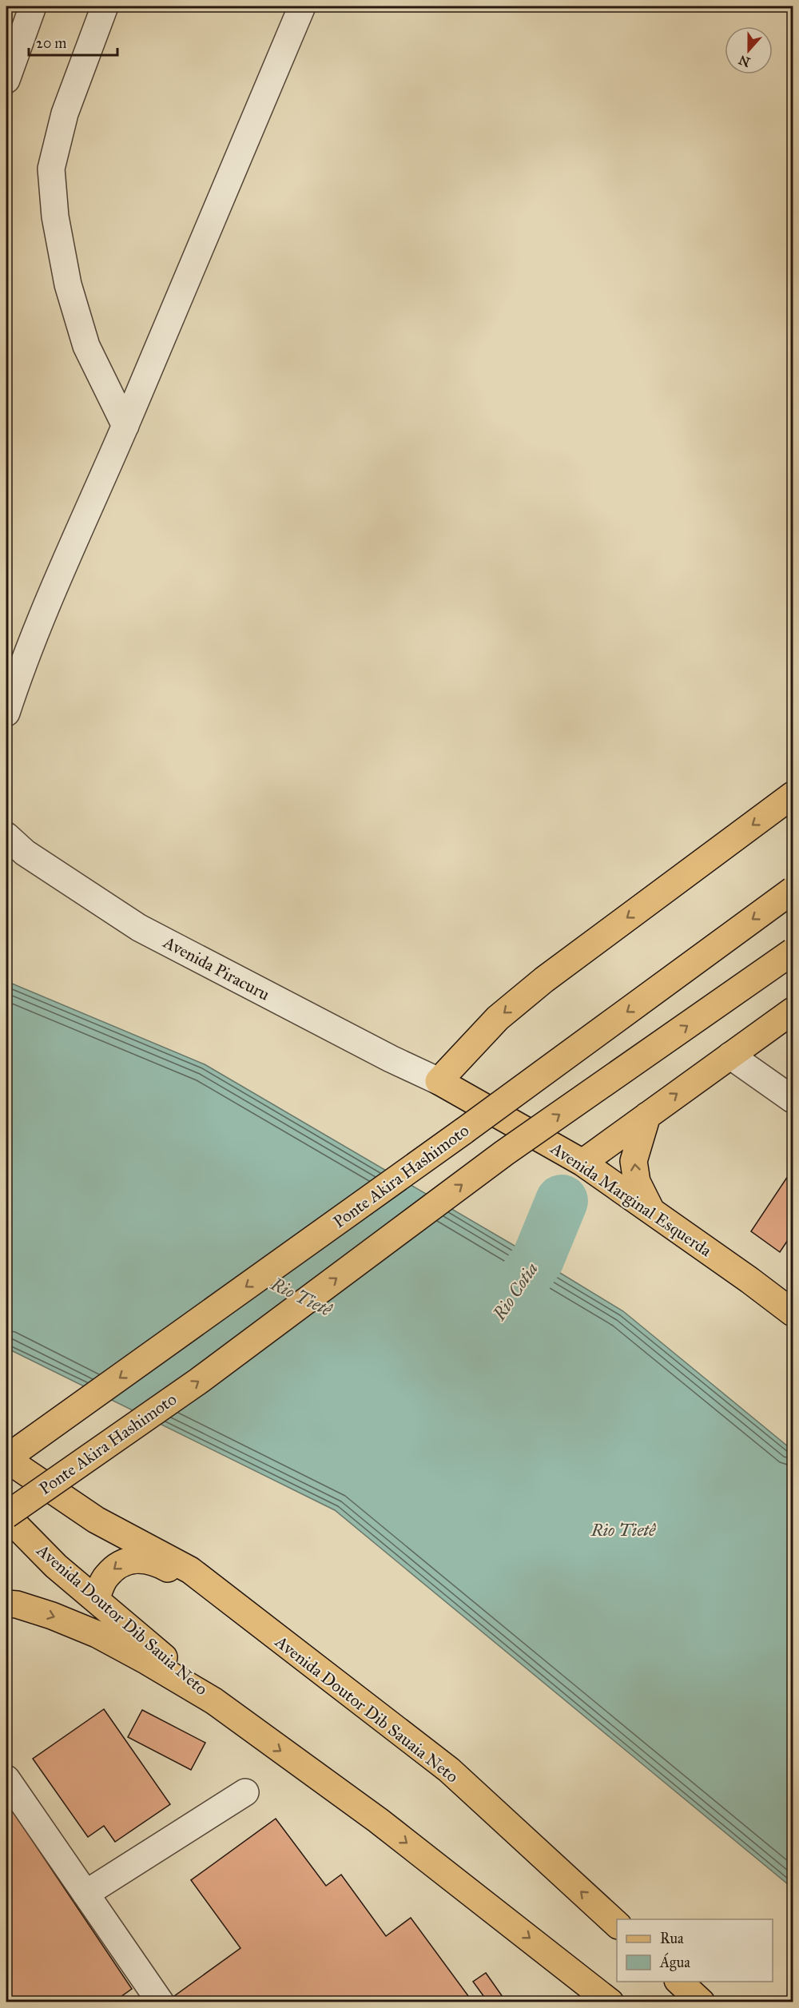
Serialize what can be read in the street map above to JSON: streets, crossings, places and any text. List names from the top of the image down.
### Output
{
  "streets": {
    "main road": [
      "Ponte Akira Hashimoto",
      "Avenida Marginal Esquerda",
      "Avenida Doutor Dib Sauia Neto",
      "Avenida Doutor Dib Sauaia Neto"
    ],
    "street": ["Avenida Piracuru"]
  },
  "crossings": [
    ["Avenida Piracuru", "Avenida Marginal Esquerda"],
    ["Ponte Akira Hashimoto", "Avenida Doutor Dib Sauia Neto"],
    ["Ponte Akira Hashimoto", "Avenida Doutor Dib Sauaia Neto"]
  ],
  "water": ["Rio Cotia", "Rio Tietê"],
  "legend": ["Rua", "Água"],
  "scale_bar": "20 m",
  "north": "bottom"
}
